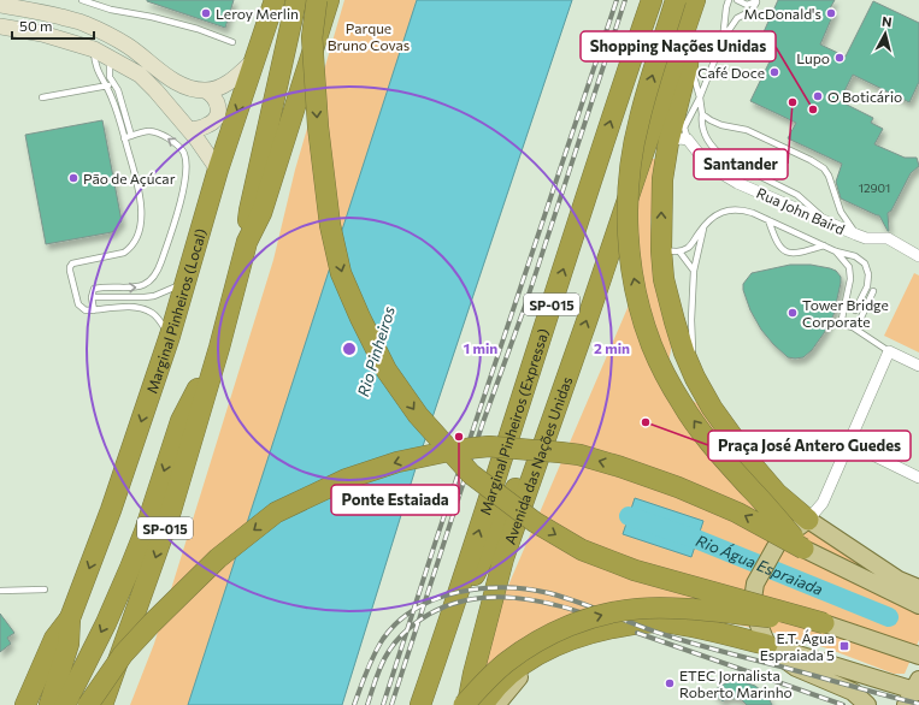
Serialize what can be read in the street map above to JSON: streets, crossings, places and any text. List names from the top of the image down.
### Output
{
  "streets": {
    "highway": [
      "SP-015",
      "Marginal Pinheiros (Local)",
      "Marginal Pinheiros (Expressa)",
      "Avenida das Nações Unidas"
    ],
    "street": ["Rua John Baird"]
  },
  "water": ["Rio Pinheiros", "Rio Água Espraiada"],
  "parks": ["Parque Bruno Covas"],
  "places": {
    "other": [
      "Leroy Merlin",
      "McDonald's",
      "Lupo",
      "Café Doce",
      "O Boticário",
      "Santander",
      "Shopping Nações Unidas",
      "Pão de Açúcar",
      "Tower Bridge Corporate",
      "Praça José Antero Guedes",
      "Ponte Estaiada",
      "ETEC Jornalista Roberto Marinho"
    ],
    "transit": ["E.T. Água Espraiada 5"]
  },
  "house_numbers": ["12901"],
  "scale_bar": "50 m",
  "north": "top",
  "rings": ["1 min", "2 min"]
}
